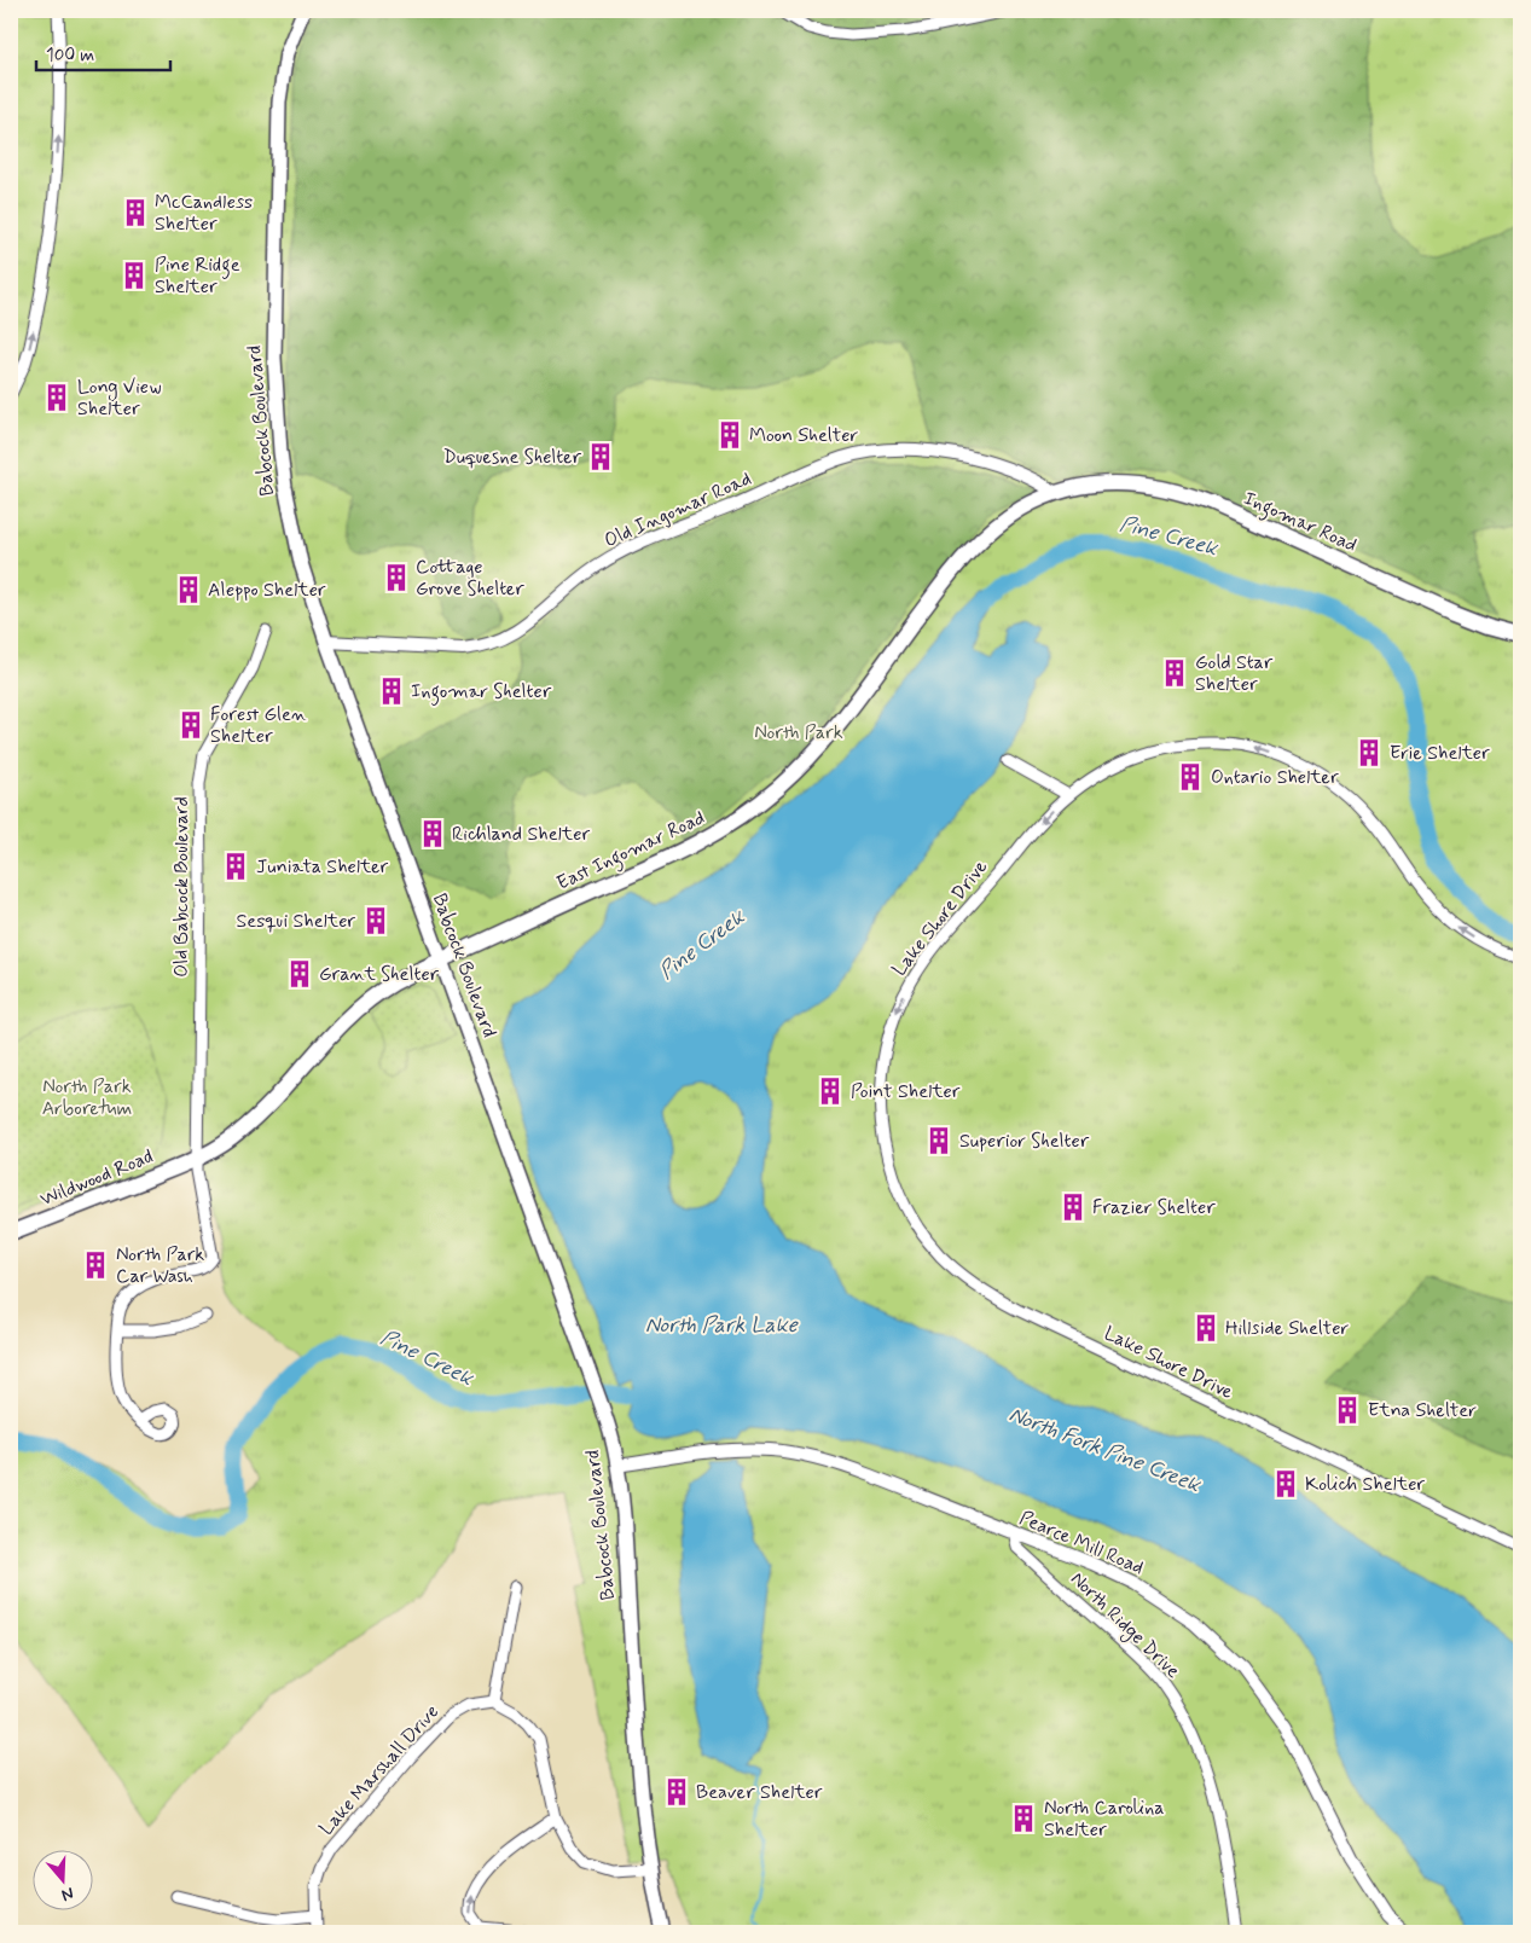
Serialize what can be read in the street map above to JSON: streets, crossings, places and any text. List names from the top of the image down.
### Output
{
  "streets": {
    "main road": [
      "Babcock Boulevard",
      "Ingomar Road",
      "East Ingomar Road",
      "Wildwood Road"
    ],
    "street": [
      "Old Ingomar Road",
      "Old Babcock Boulevard",
      "Lake Shore Drive",
      "Pearce Mill Road",
      "North Ridge Drive",
      "Lake Marshall Drive"
    ]
  },
  "crossings": [
    ["Babcock Boulevard", "Old Ingomar Road"],
    ["Babcock Boulevard", "East Ingomar Road"],
    ["Babcock Boulevard", "Pearce Mill Road"],
    ["Old Ingomar Road", "Ingomar Road"],
    ["Old Ingomar Road", "East Ingomar Road"],
    ["Ingomar Road", "East Ingomar Road"],
    ["East Ingomar Road", "Old Babcock Boulevard"],
    ["East Ingomar Road", "Wildwood Road"],
    ["Old Babcock Boulevard", "Wildwood Road"],
    ["Pearce Mill Road", "North Ridge Drive"]
  ],
  "water": ["Pine Creek", "North Park Lake", "North Fork Pine Creek"],
  "parks": ["North Park", "North Park Arboretum"],
  "places": {
    "building": [
      "McCandless Shelter",
      "Pine Ridge Shelter",
      "Long View Shelter",
      "Moon Shelter",
      "Duquesne Shelter",
      "Cottage Grove Shelter",
      "Aleppo Shelter",
      "Gold Star Shelter",
      "Ingomar Shelter",
      "Forest Glen Shelter",
      "Erie Shelter",
      "Ontario Shelter",
      "Richland Shelter",
      "Juniata Shelter",
      "Sesqui Shelter",
      "Grant Shelter",
      "Point Shelter",
      "Superior Shelter",
      "Frazier Shelter",
      "North Park Car Wash",
      "Hillside Shelter",
      "Etna Shelter",
      "Kolich Shelter",
      "Beaver Shelter",
      "North Carolina Shelter"
    ]
  },
  "scale_bar": "100 m",
  "north": "bottom"
}
